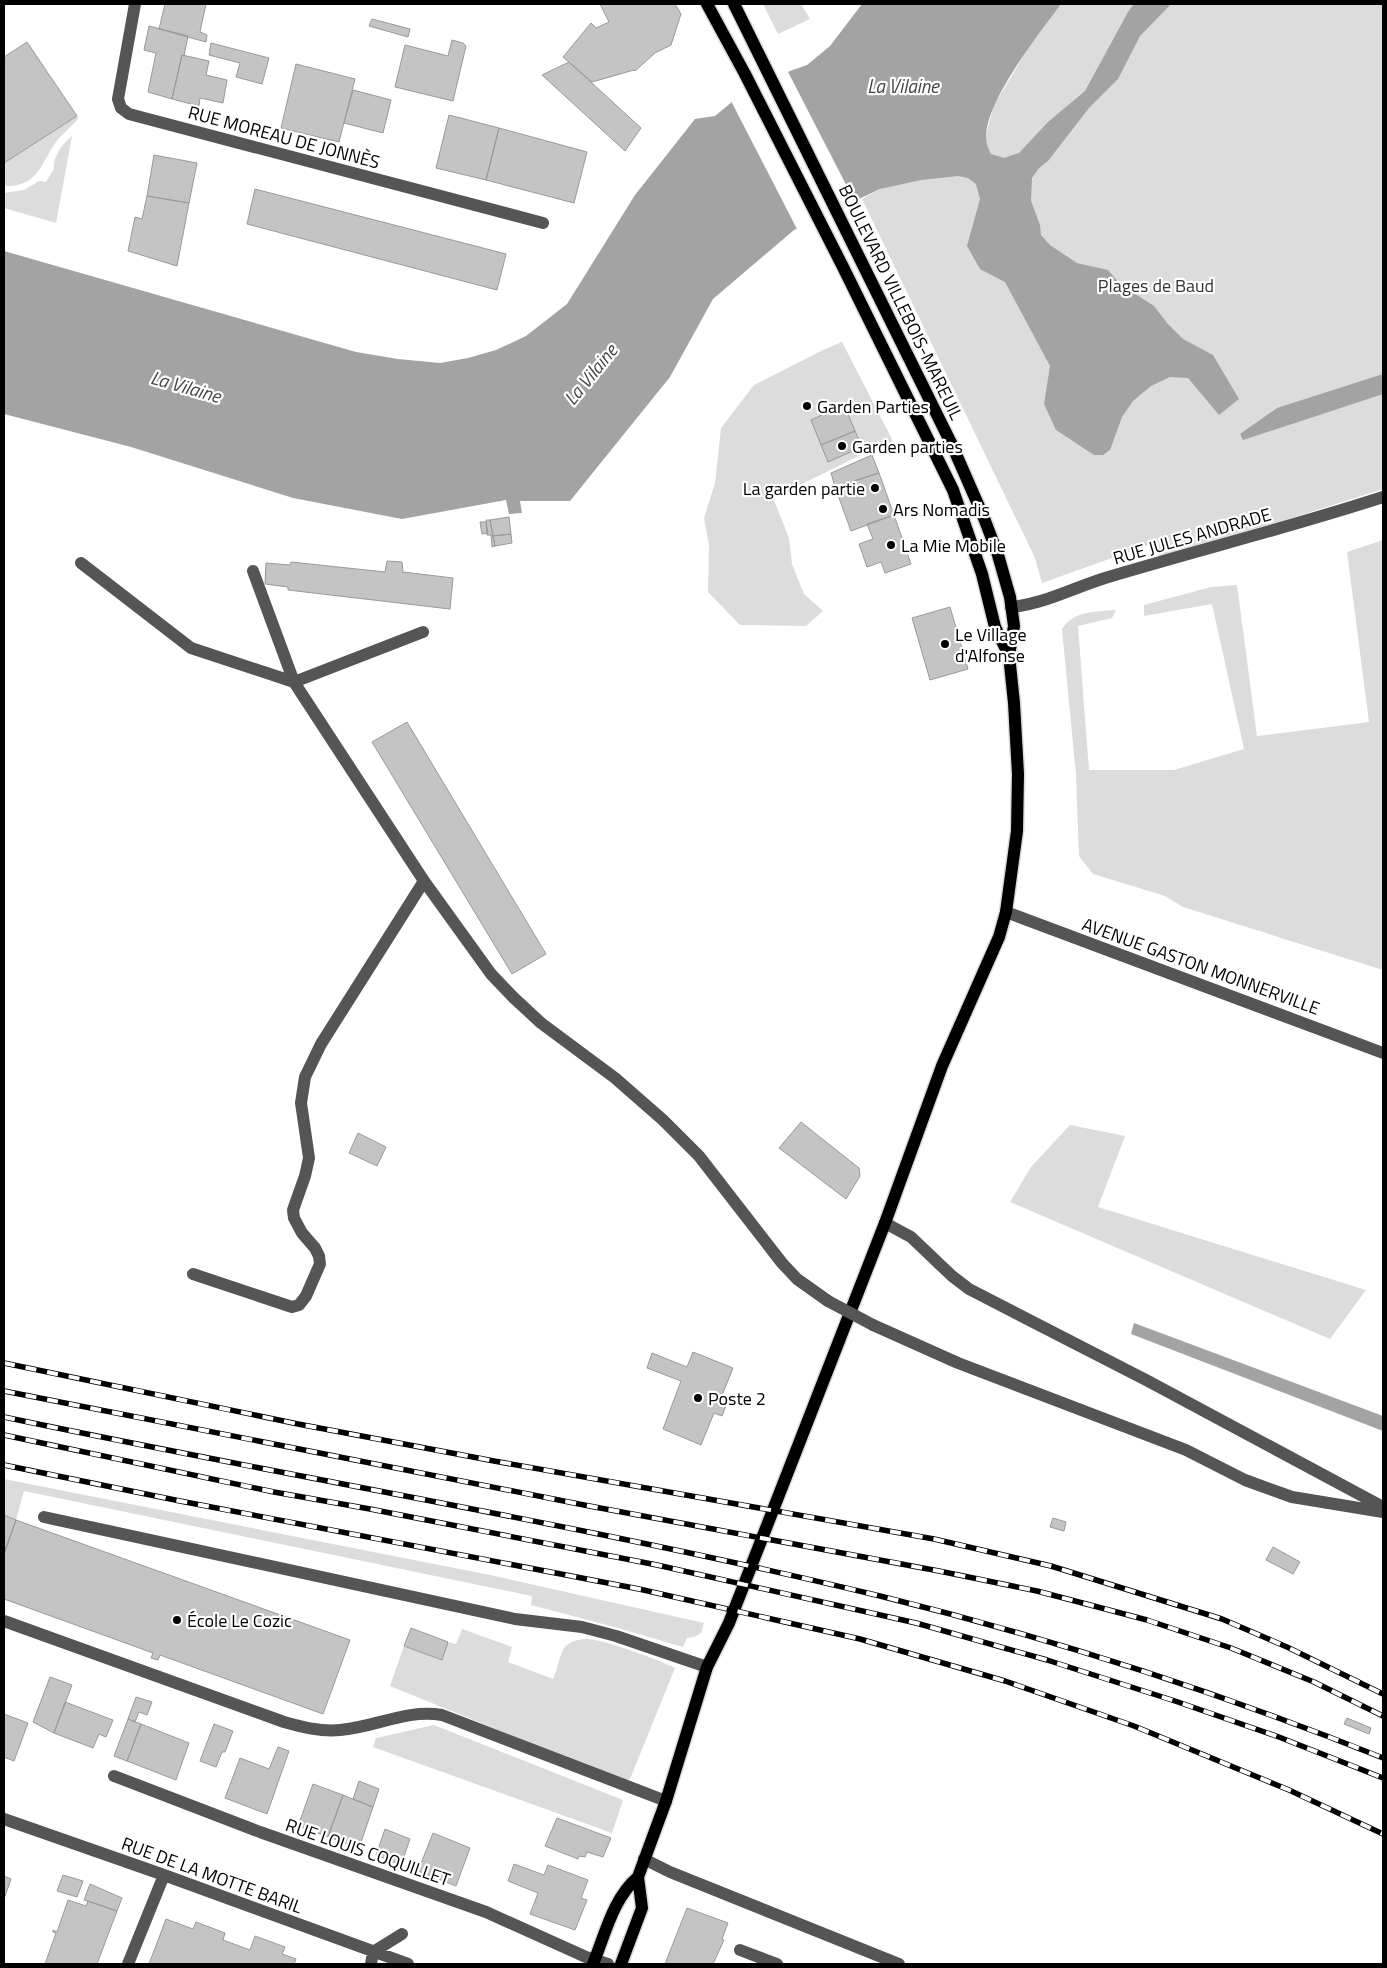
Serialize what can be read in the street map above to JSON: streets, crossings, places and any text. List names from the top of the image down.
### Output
{
  "streets": {
    "main road": ["BOULEVARD VILLEBOIS-MAREUIL"],
    "street": [
      "RUE MOREAU DE JONNÈS",
      "RUE JULES ANDRADE",
      "AVENUE GASTON MONNERVILLE",
      "RUE LOUIS COQUILLET",
      "RUE DE LA MOTTE BARIL"
    ]
  },
  "crossings": [
    ["BOULEVARD VILLEBOIS-MAREUIL", "RUE JULES ANDRADE"]
  ],
  "water": ["La Vilaine"],
  "parks": ["Plages de Baud"],
  "places": [
    "Garden Parties",
    "Garden parties",
    "La garden partie",
    "Ars Nomadis",
    "La Mie Mobile",
    "Le Village d'Alfonse",
    "Poste 2",
    "École Le Cozic"
  ]
}
